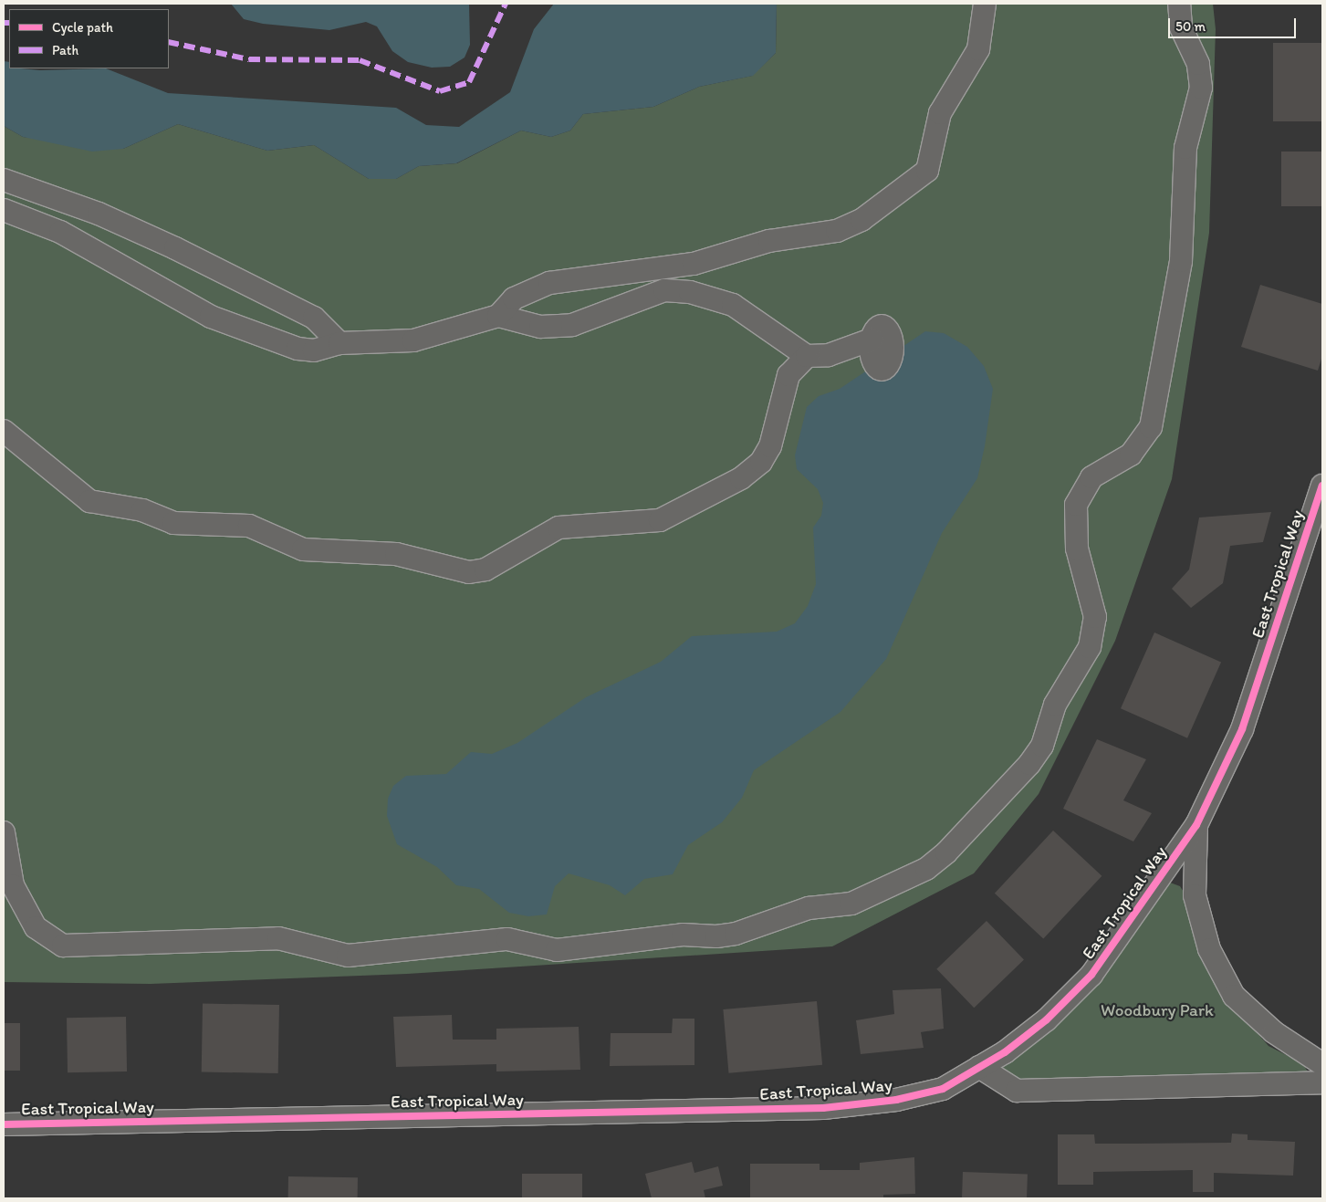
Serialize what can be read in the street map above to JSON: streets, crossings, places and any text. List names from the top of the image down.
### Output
{
  "streets": {
    "street": ["East Tropical Way"]
  },
  "parks": ["Woodbury Park"],
  "legend": ["Cycle path", "Path"],
  "scale_bar": "50 m"
}
